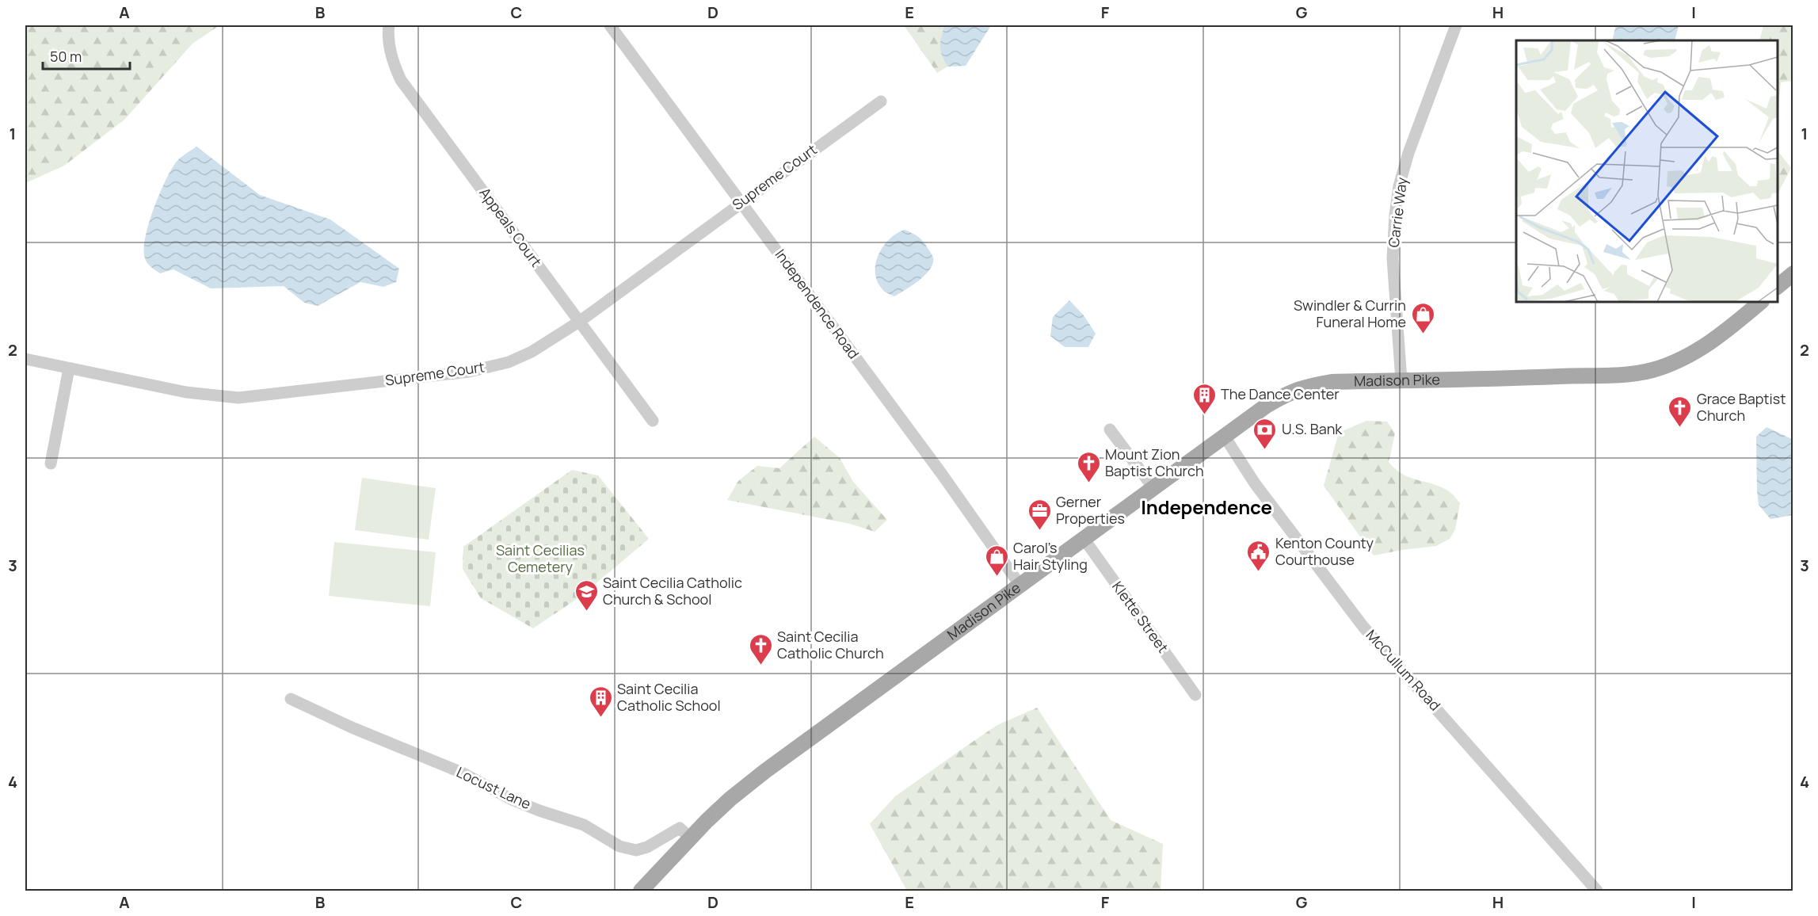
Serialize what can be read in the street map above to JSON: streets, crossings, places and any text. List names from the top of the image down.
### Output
{
  "streets": {
    "main road": ["Madison Pike"],
    "street": [
      "Supreme Court",
      "Carrie Way",
      "Appeals Court",
      "Independence Road",
      "Klette Street",
      "McCullum Road",
      "Locust Lane"
    ]
  },
  "crossings": [
    ["Supreme Court", "Appeals Court"],
    ["Supreme Court", "Independence Road"],
    ["Carrie Way", "Madison Pike"],
    ["Independence Road", "Madison Pike"],
    ["Madison Pike", "Klette Street"],
    ["Madison Pike", "McCullum Road"],
    ["Madison Pike", "Locust Lane"]
  ],
  "districts": ["Independence"],
  "parks": ["Saint Cecilias Cemetery"],
  "places": {
    "shop": ["Swindler & Currin Funeral Home", "Carol’s Hair Styling"],
    "building": ["The Dance Center", "Saint Cecilia Catholic School"],
    "church": ["Grace Baptist Church", "Mount Zion Baptist Church", "Saint Cecilia Catholic Church"],
    "bank": ["U.S. Bank"],
    "office": ["Gerner Properties"],
    "public building": ["Kenton County Courthouse"],
    "school or university": ["Saint Cecilia Catholic Church & School"]
  },
  "scale_bar": "50 m",
  "grid": {
    "columns": [
      "A",
      "B",
      "C",
      "D",
      "E",
      "F",
      "G",
      "H",
      "I"
    ],
    "rows": [
      "1",
      "2",
      "3",
      "4"
    ]
  }
}
